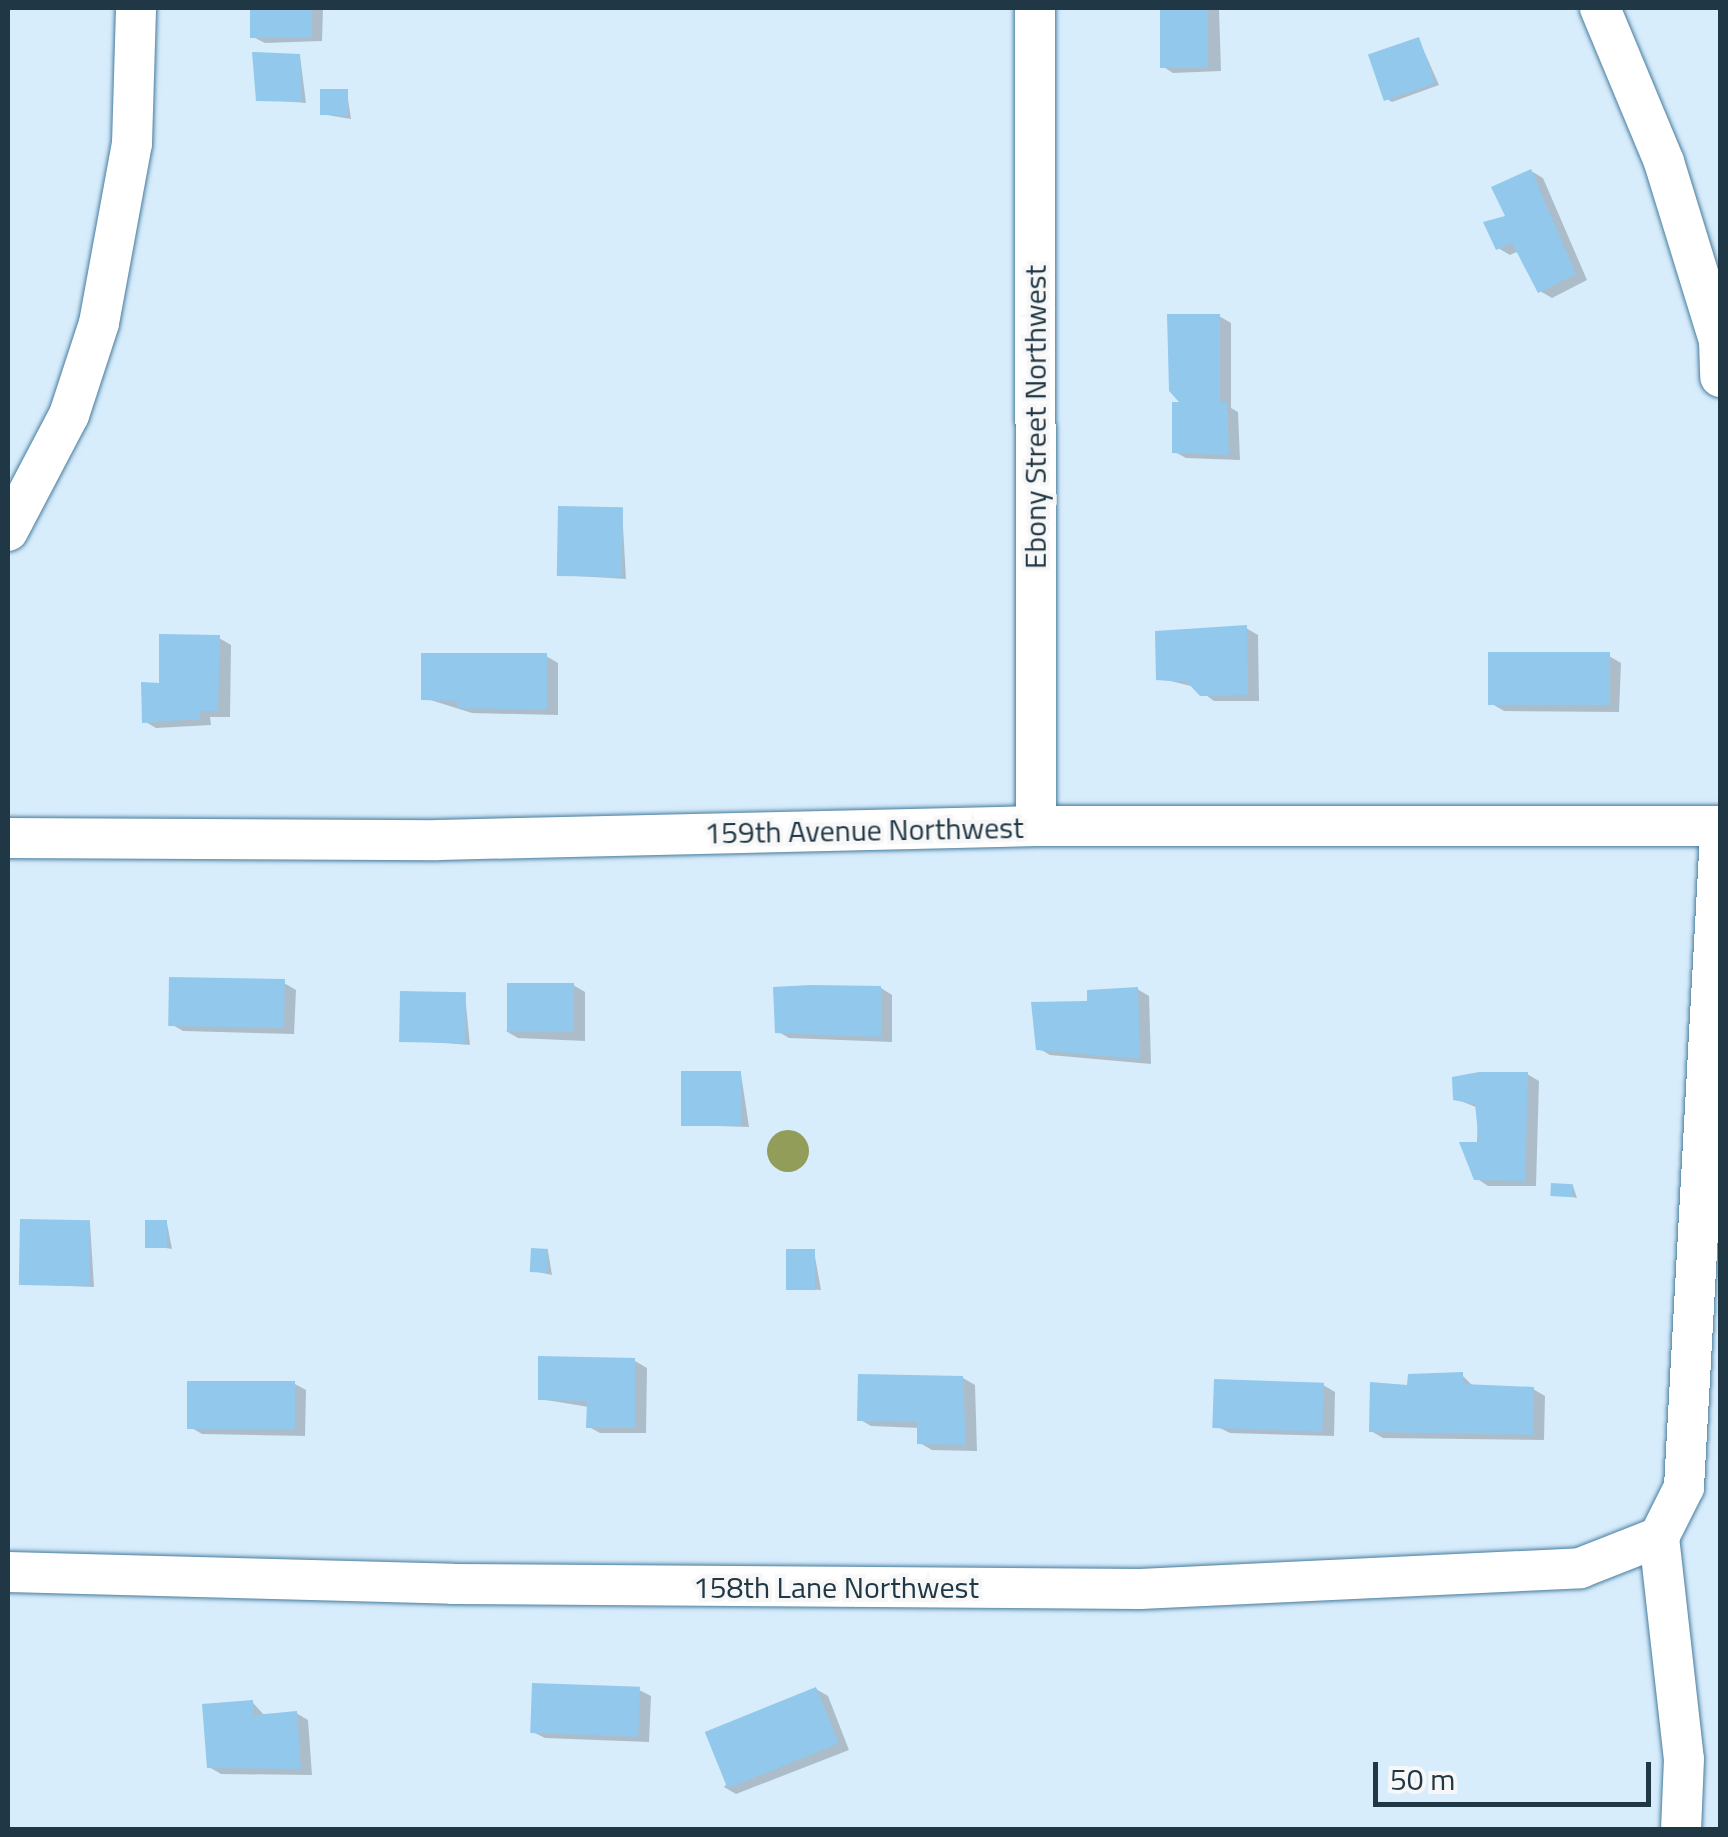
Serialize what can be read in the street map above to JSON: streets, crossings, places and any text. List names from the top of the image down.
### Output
{
  "streets": {
    "street": ["Ebony Street Northwest", "159th Avenue Northwest", "158th Lane Northwest"]
  },
  "crossings": [
    ["Ebony Street Northwest", "159th Avenue Northwest"]
  ],
  "scale_bar": "50 m"
}
